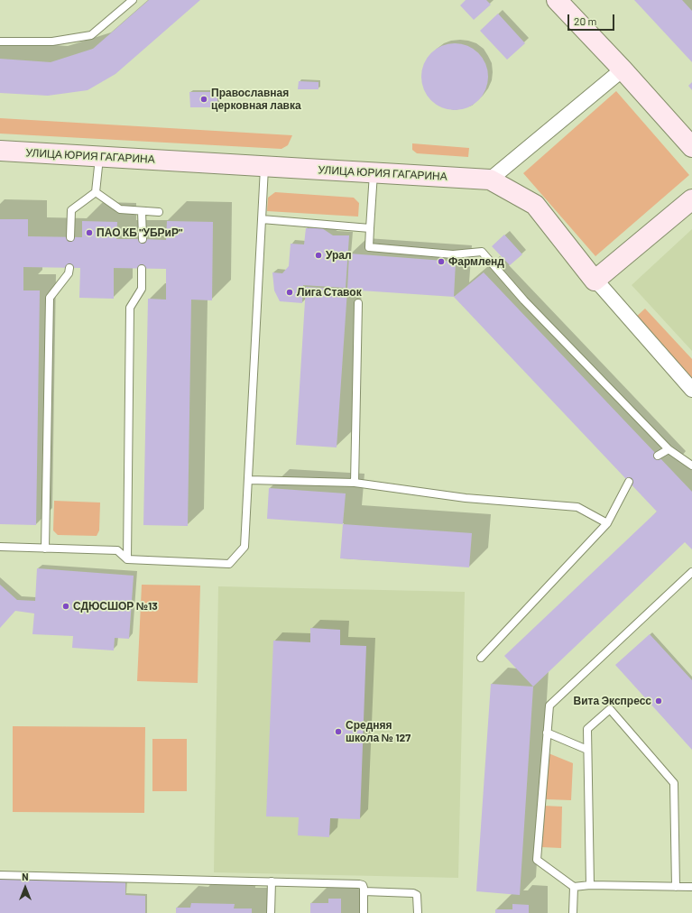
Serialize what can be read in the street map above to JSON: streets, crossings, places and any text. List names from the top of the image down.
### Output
{
  "streets": {
    "main road": ["УЛИЦА ЮРИЯ ГАГАРИНА"]
  },
  "places": [
    "Православная церковная лавка",
    "ПАО КБ \"УБРиР\"",
    "Урал",
    "Фармленд",
    "Лига Ставок",
    "СДЮСШОР №13",
    "Вита Экспресс",
    "Средняя школа № 127"
  ],
  "scale_bar": "20 m",
  "north": "top"
}
